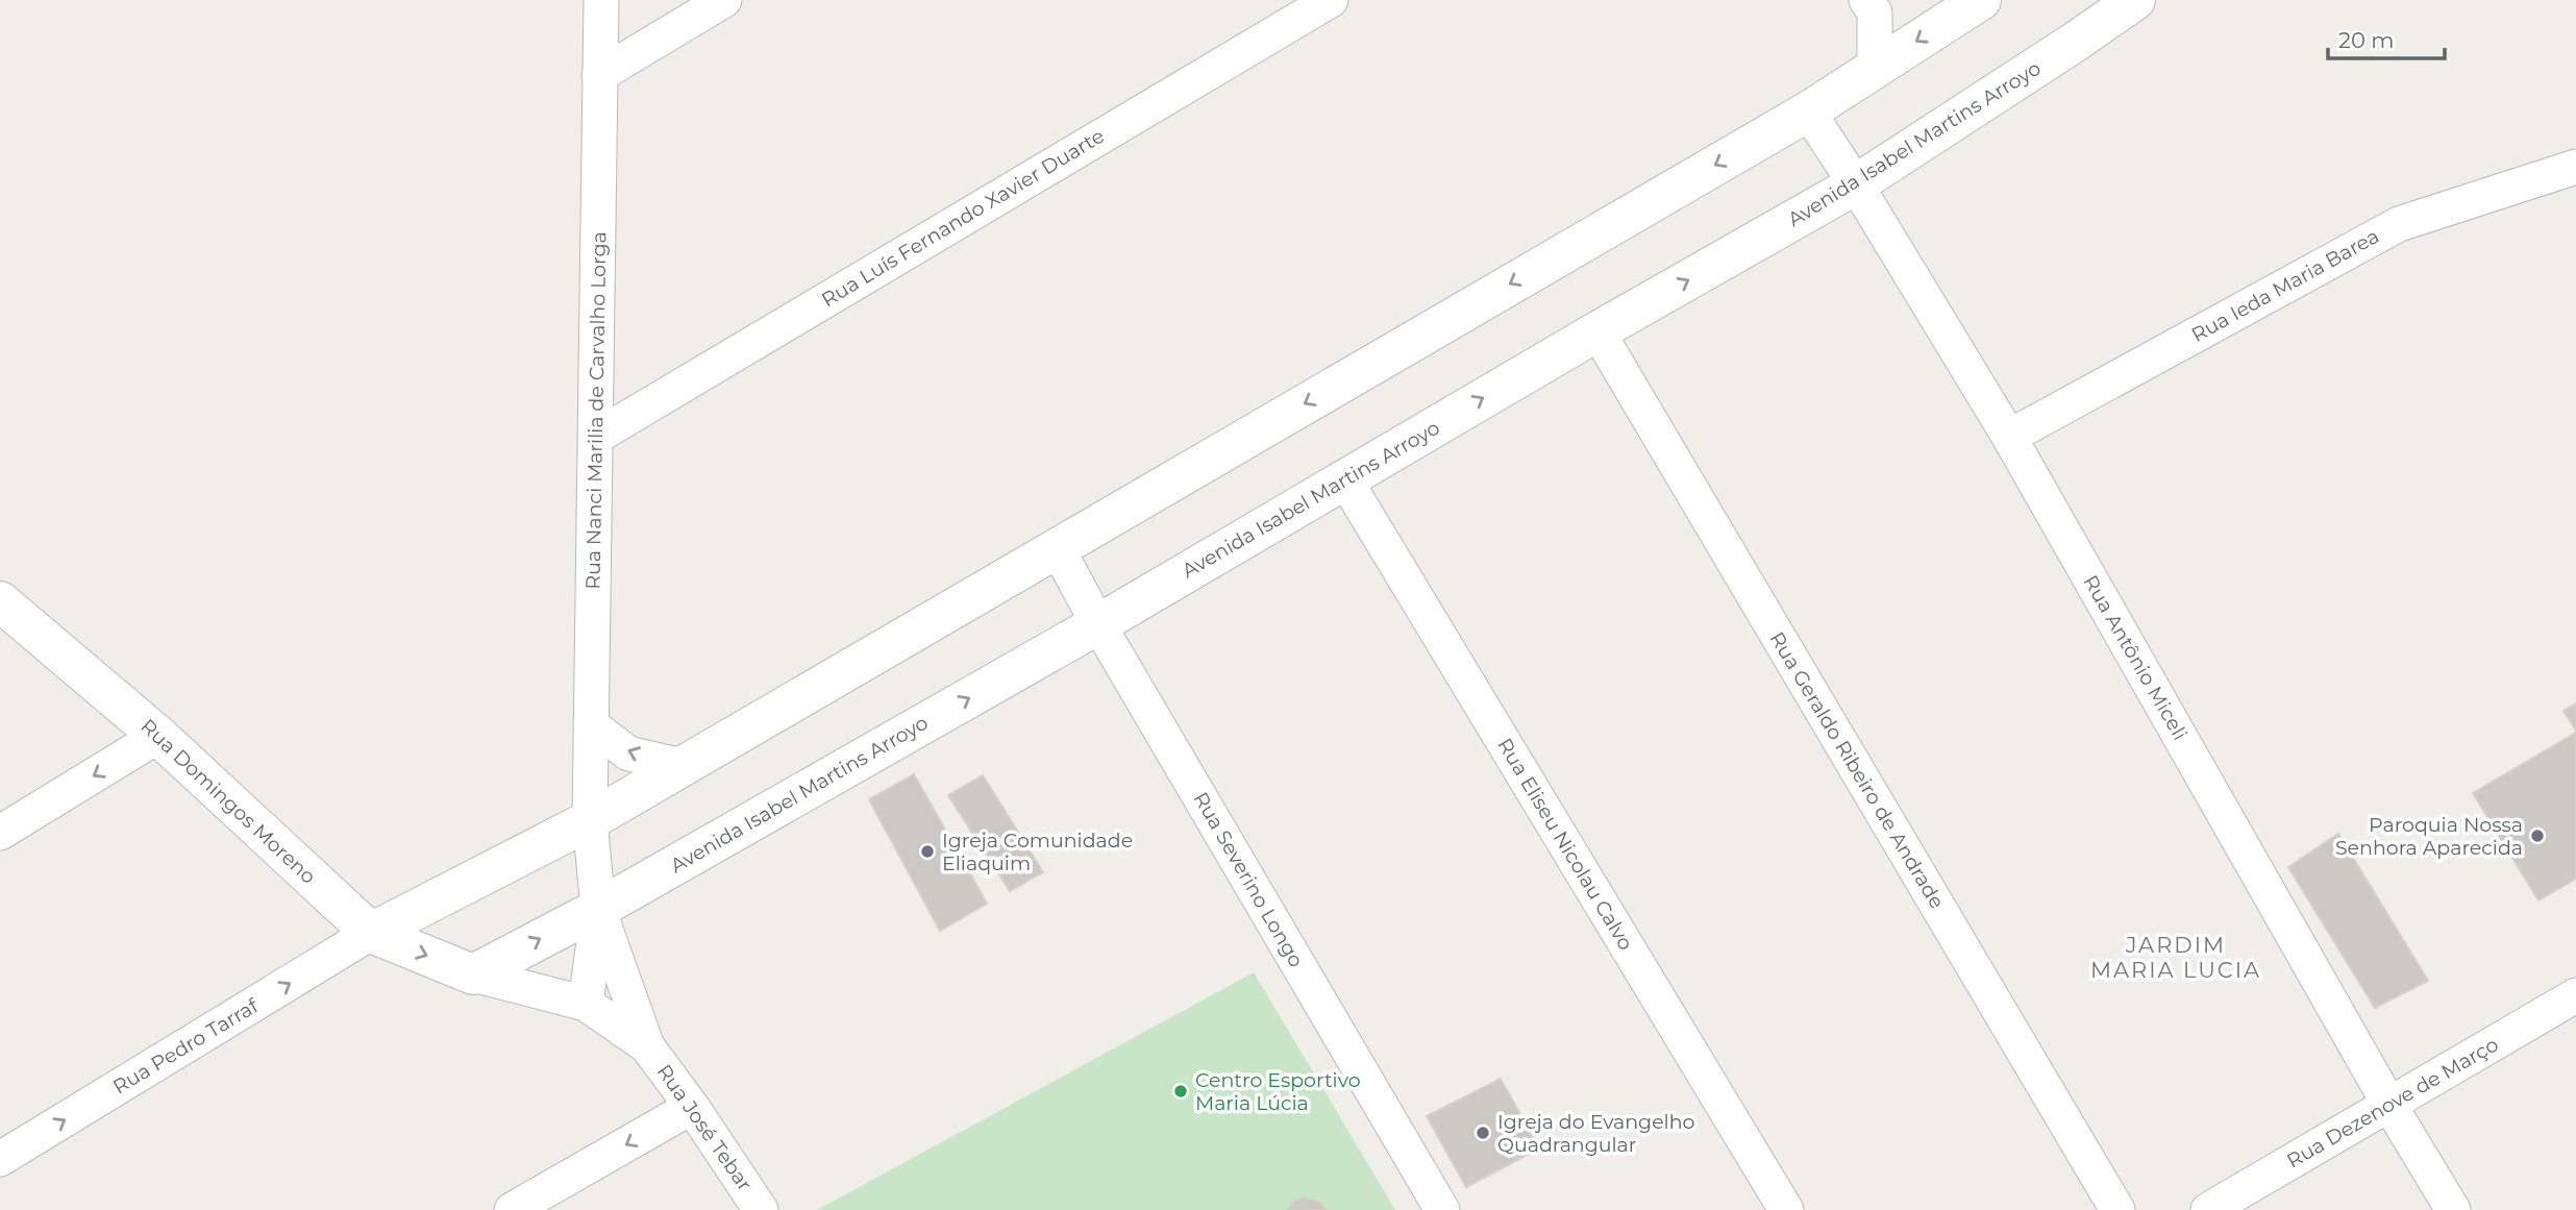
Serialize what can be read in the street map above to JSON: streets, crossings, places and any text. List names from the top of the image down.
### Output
{
  "streets": {
    "street": [
      "Avenida Isabel Martins Arroyo",
      "Rua Luís Fernando Xavier Duarte",
      "Rua Ieda Maria Barea",
      "Rua Nanci Marilia de Carvalho Lorga",
      "Rua Antônio Miceli",
      "Rua Geraldo Ribeiro de Andrade",
      "Rua Domingos Moreno",
      "Rua Eliseu Nicolau Calvo",
      "Rua Severino Longo",
      "Rua Pedro Tarraf",
      "Rua Dezenove de Março",
      "Rua José Tebar"
    ]
  },
  "crossings": [
    ["Avenida Isabel Martins Arroyo", "Rua Nanci Marilia de Carvalho Lorga"],
    ["Avenida Isabel Martins Arroyo", "Rua Antônio Miceli"],
    ["Avenida Isabel Martins Arroyo", "Rua Geraldo Ribeiro de Andrade"],
    ["Avenida Isabel Martins Arroyo", "Rua Domingos Moreno"],
    ["Avenida Isabel Martins Arroyo", "Rua Eliseu Nicolau Calvo"],
    ["Avenida Isabel Martins Arroyo", "Rua Severino Longo"],
    ["Avenida Isabel Martins Arroyo", "Rua José Tebar"],
    ["Rua Luís Fernando Xavier Duarte", "Rua Nanci Marilia de Carvalho Lorga"],
    ["Rua Ieda Maria Barea", "Rua Antônio Miceli"],
    ["Rua Nanci Marilia de Carvalho Lorga", "Rua José Tebar"],
    ["Rua Antônio Miceli", "Rua Dezenove de Março"],
    ["Rua Domingos Moreno", "Rua Pedro Tarraf"],
    ["Rua Domingos Moreno", "Rua José Tebar"]
  ],
  "districts": ["JARDIM MARIA LUCIA"],
  "places": [
    "Paroquia Nossa Senhora Aparecida",
    "Igreja Comunidade Eliaquim",
    "Centro Esportivo Maria Lúcia",
    "Igreja do Evangelho Quadrangular"
  ],
  "scale_bar": "20 m"
}
